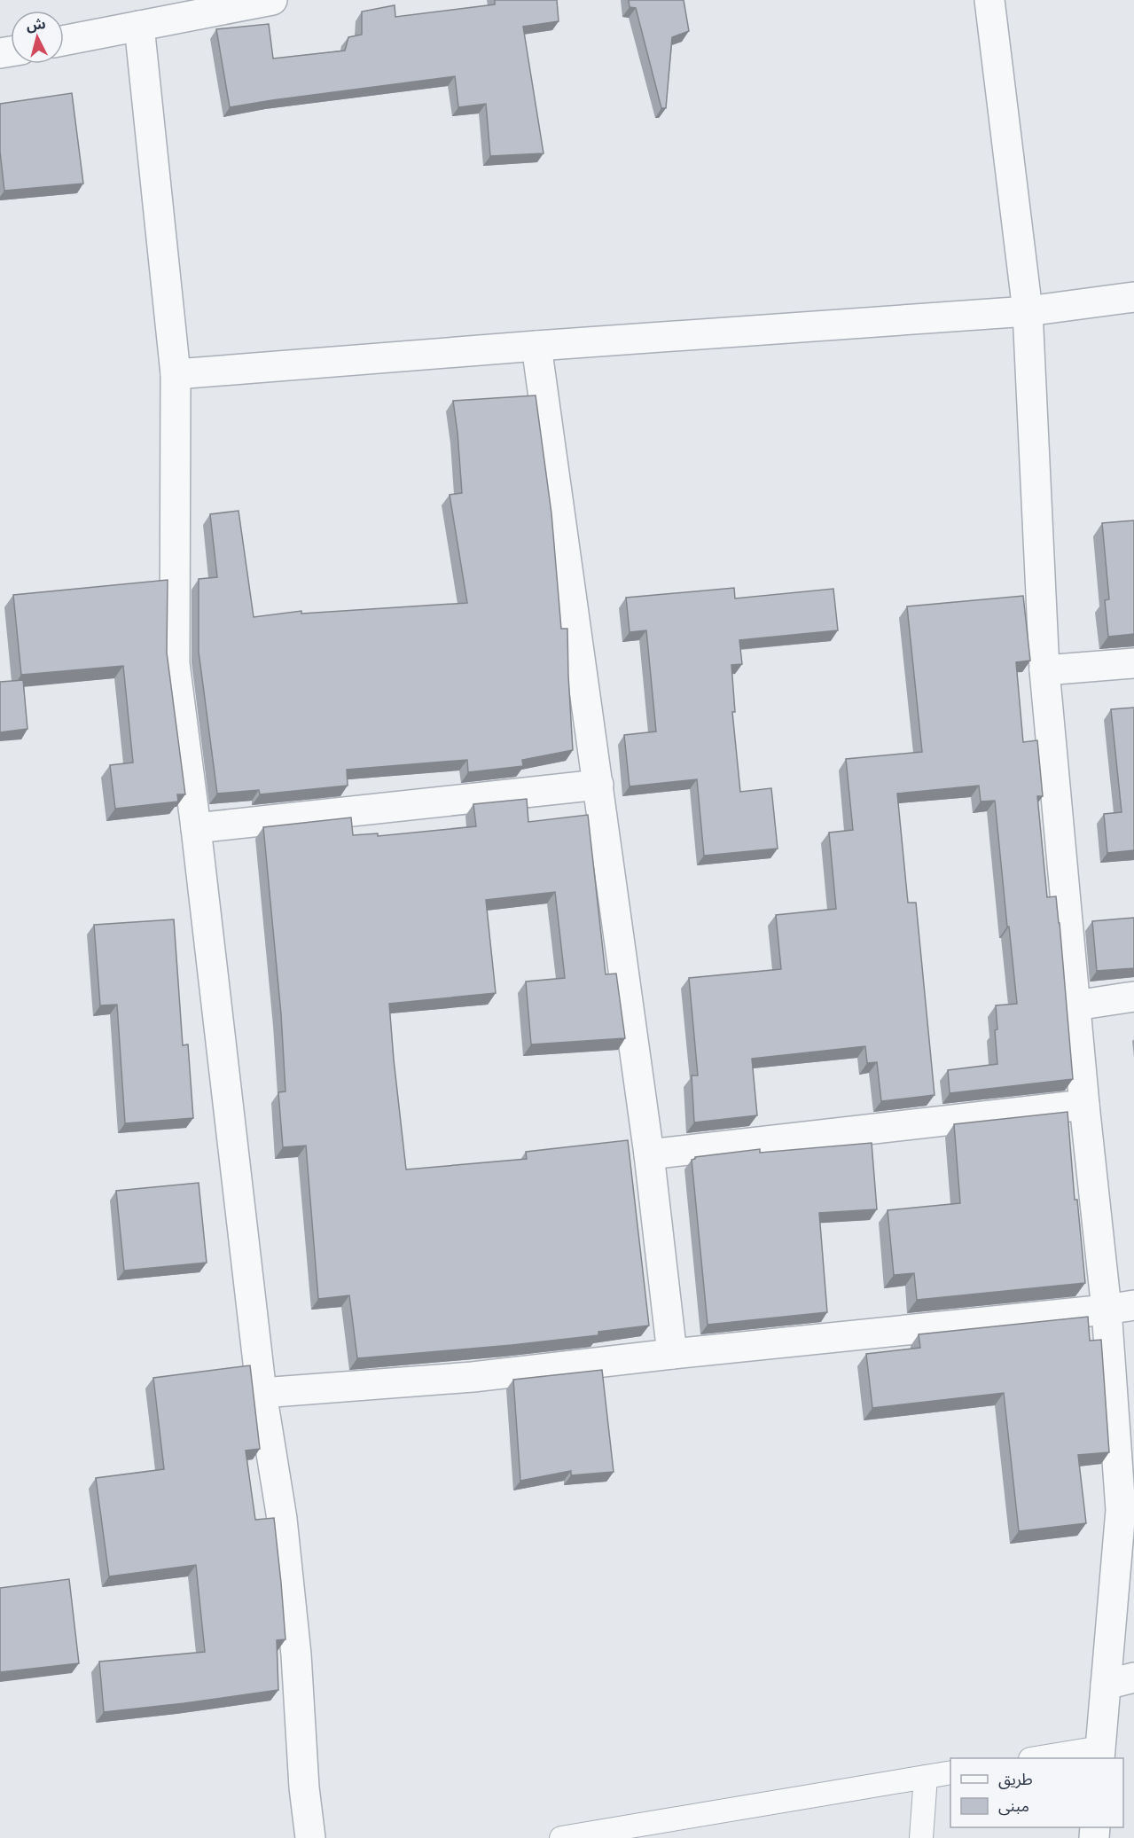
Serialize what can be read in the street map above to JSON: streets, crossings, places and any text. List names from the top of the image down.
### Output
{
  "legend": ["طريق", "مبنى"],
  "north": "top"
}
